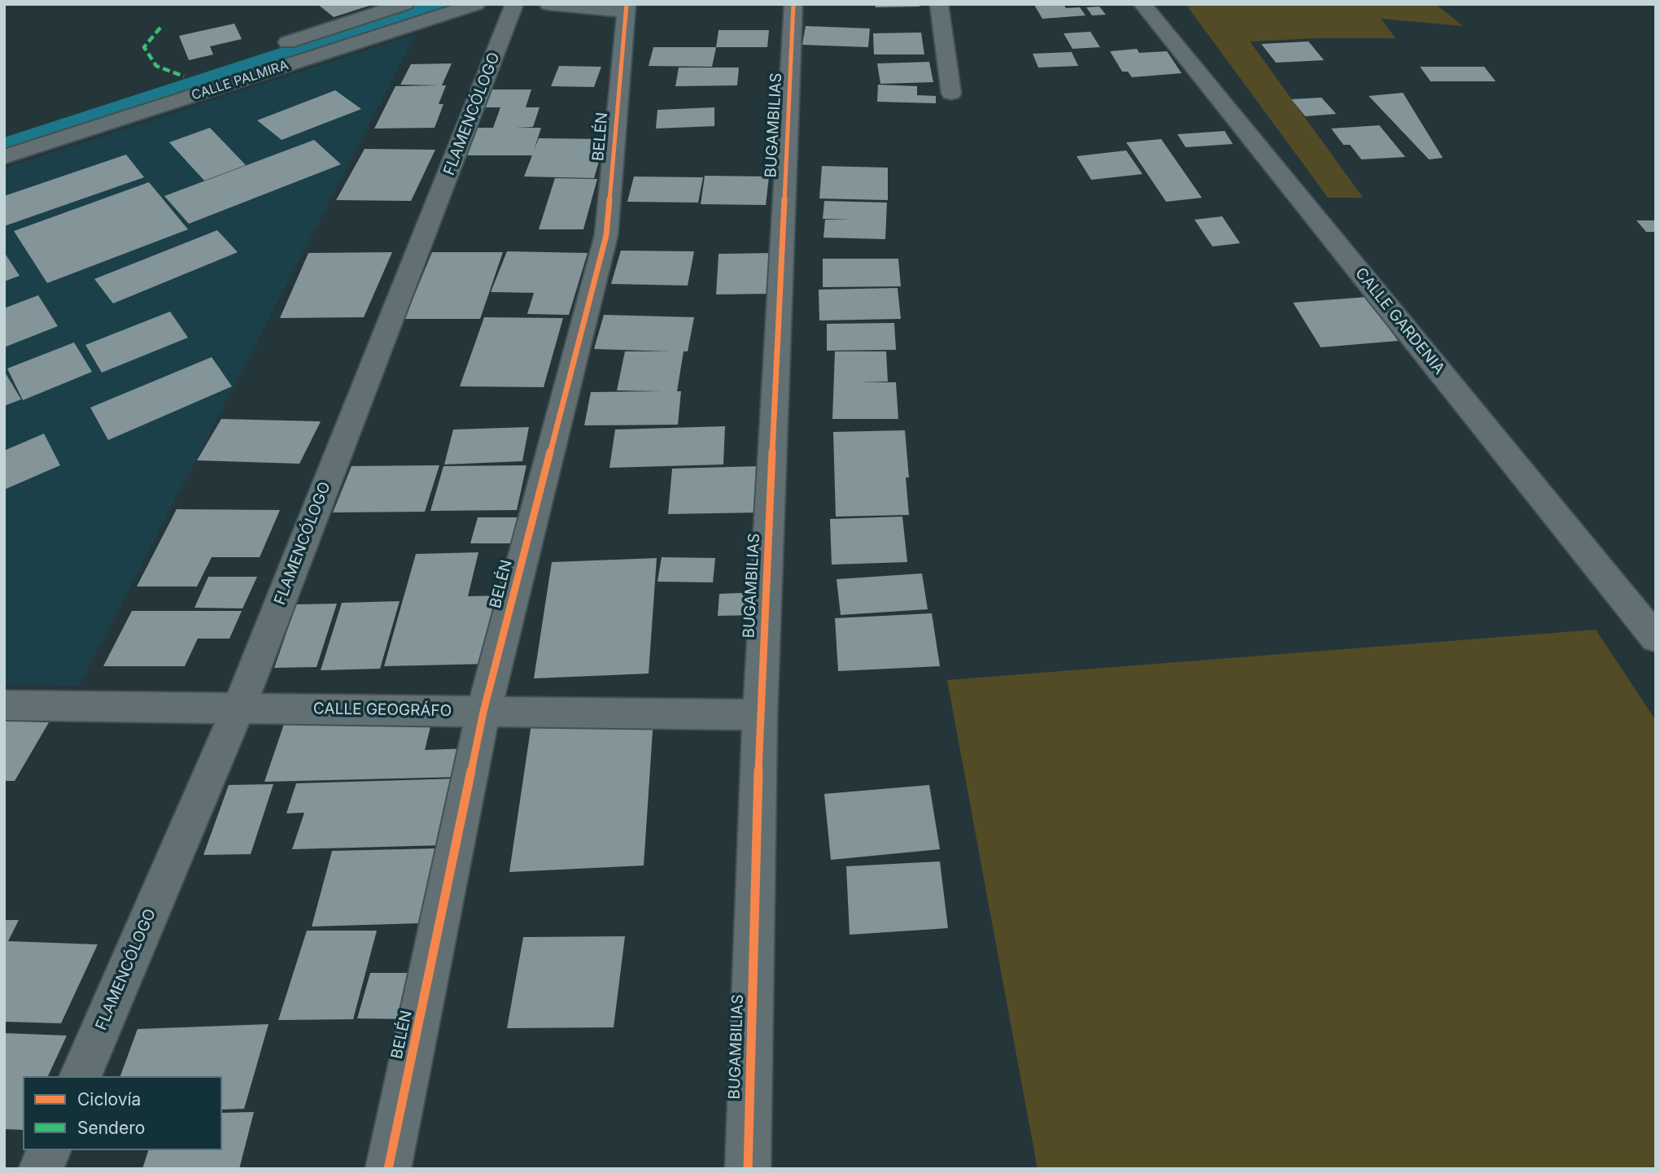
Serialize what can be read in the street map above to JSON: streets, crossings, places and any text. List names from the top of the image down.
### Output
{
  "streets": {
    "street": [
      "CALLE PALMIRA",
      "FLAMENCÓLOGO",
      "BUGAMBILIAS",
      "BELÉN",
      "CALLE GARDENIA",
      "CALLE GEOGRÁFO"
    ]
  },
  "crossings": [
    ["FLAMENCÓLOGO", "CALLE GEOGRÁFO"],
    ["BUGAMBILIAS", "CALLE GEOGRÁFO"],
    ["BELÉN", "CALLE GEOGRÁFO"]
  ],
  "legend": ["Ciclovía", "Sendero"]
}
